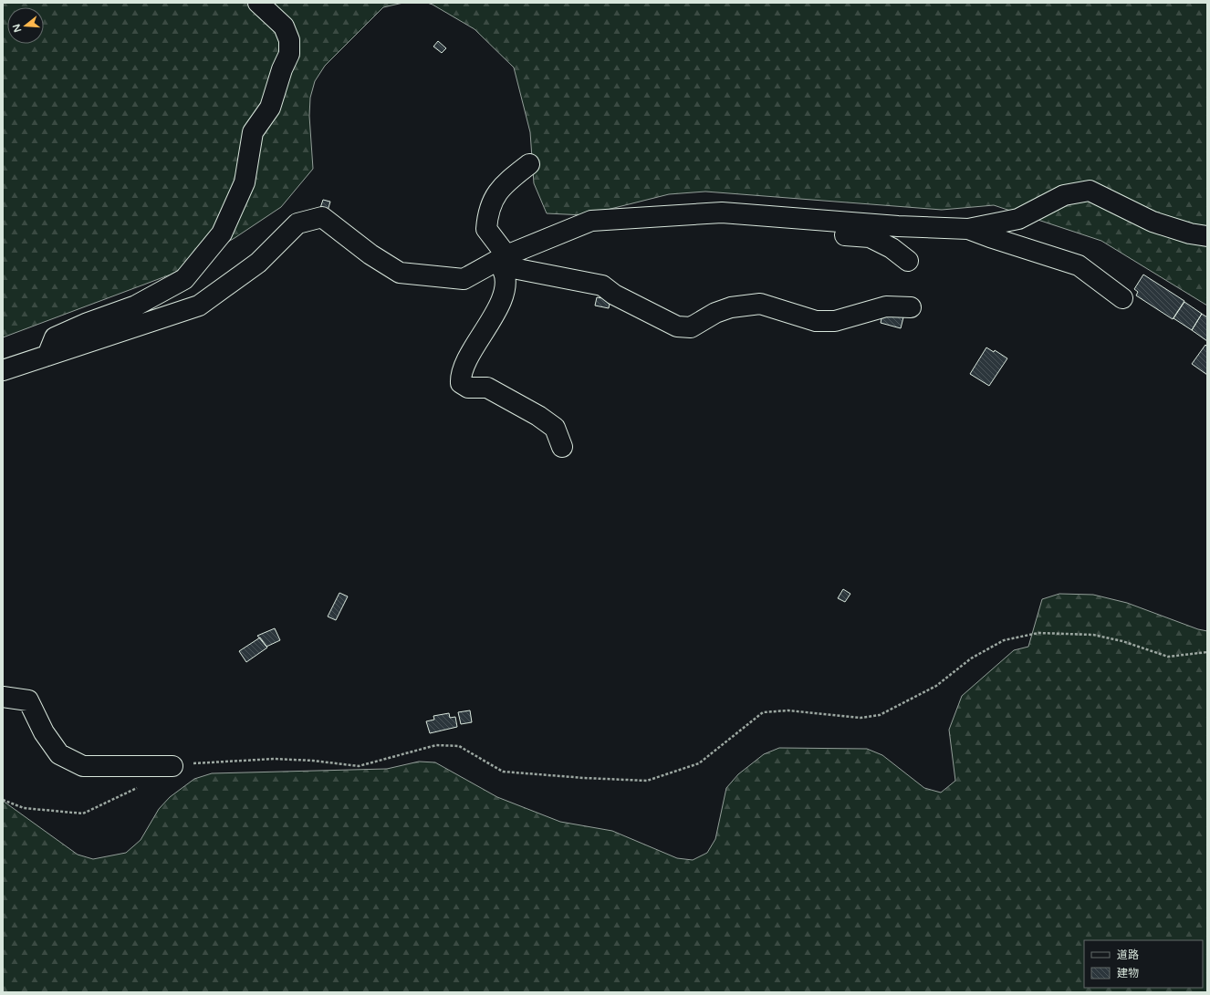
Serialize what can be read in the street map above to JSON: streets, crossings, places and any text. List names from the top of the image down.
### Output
{
  "legend": ["道路", "建物"],
  "north": "left"
}
